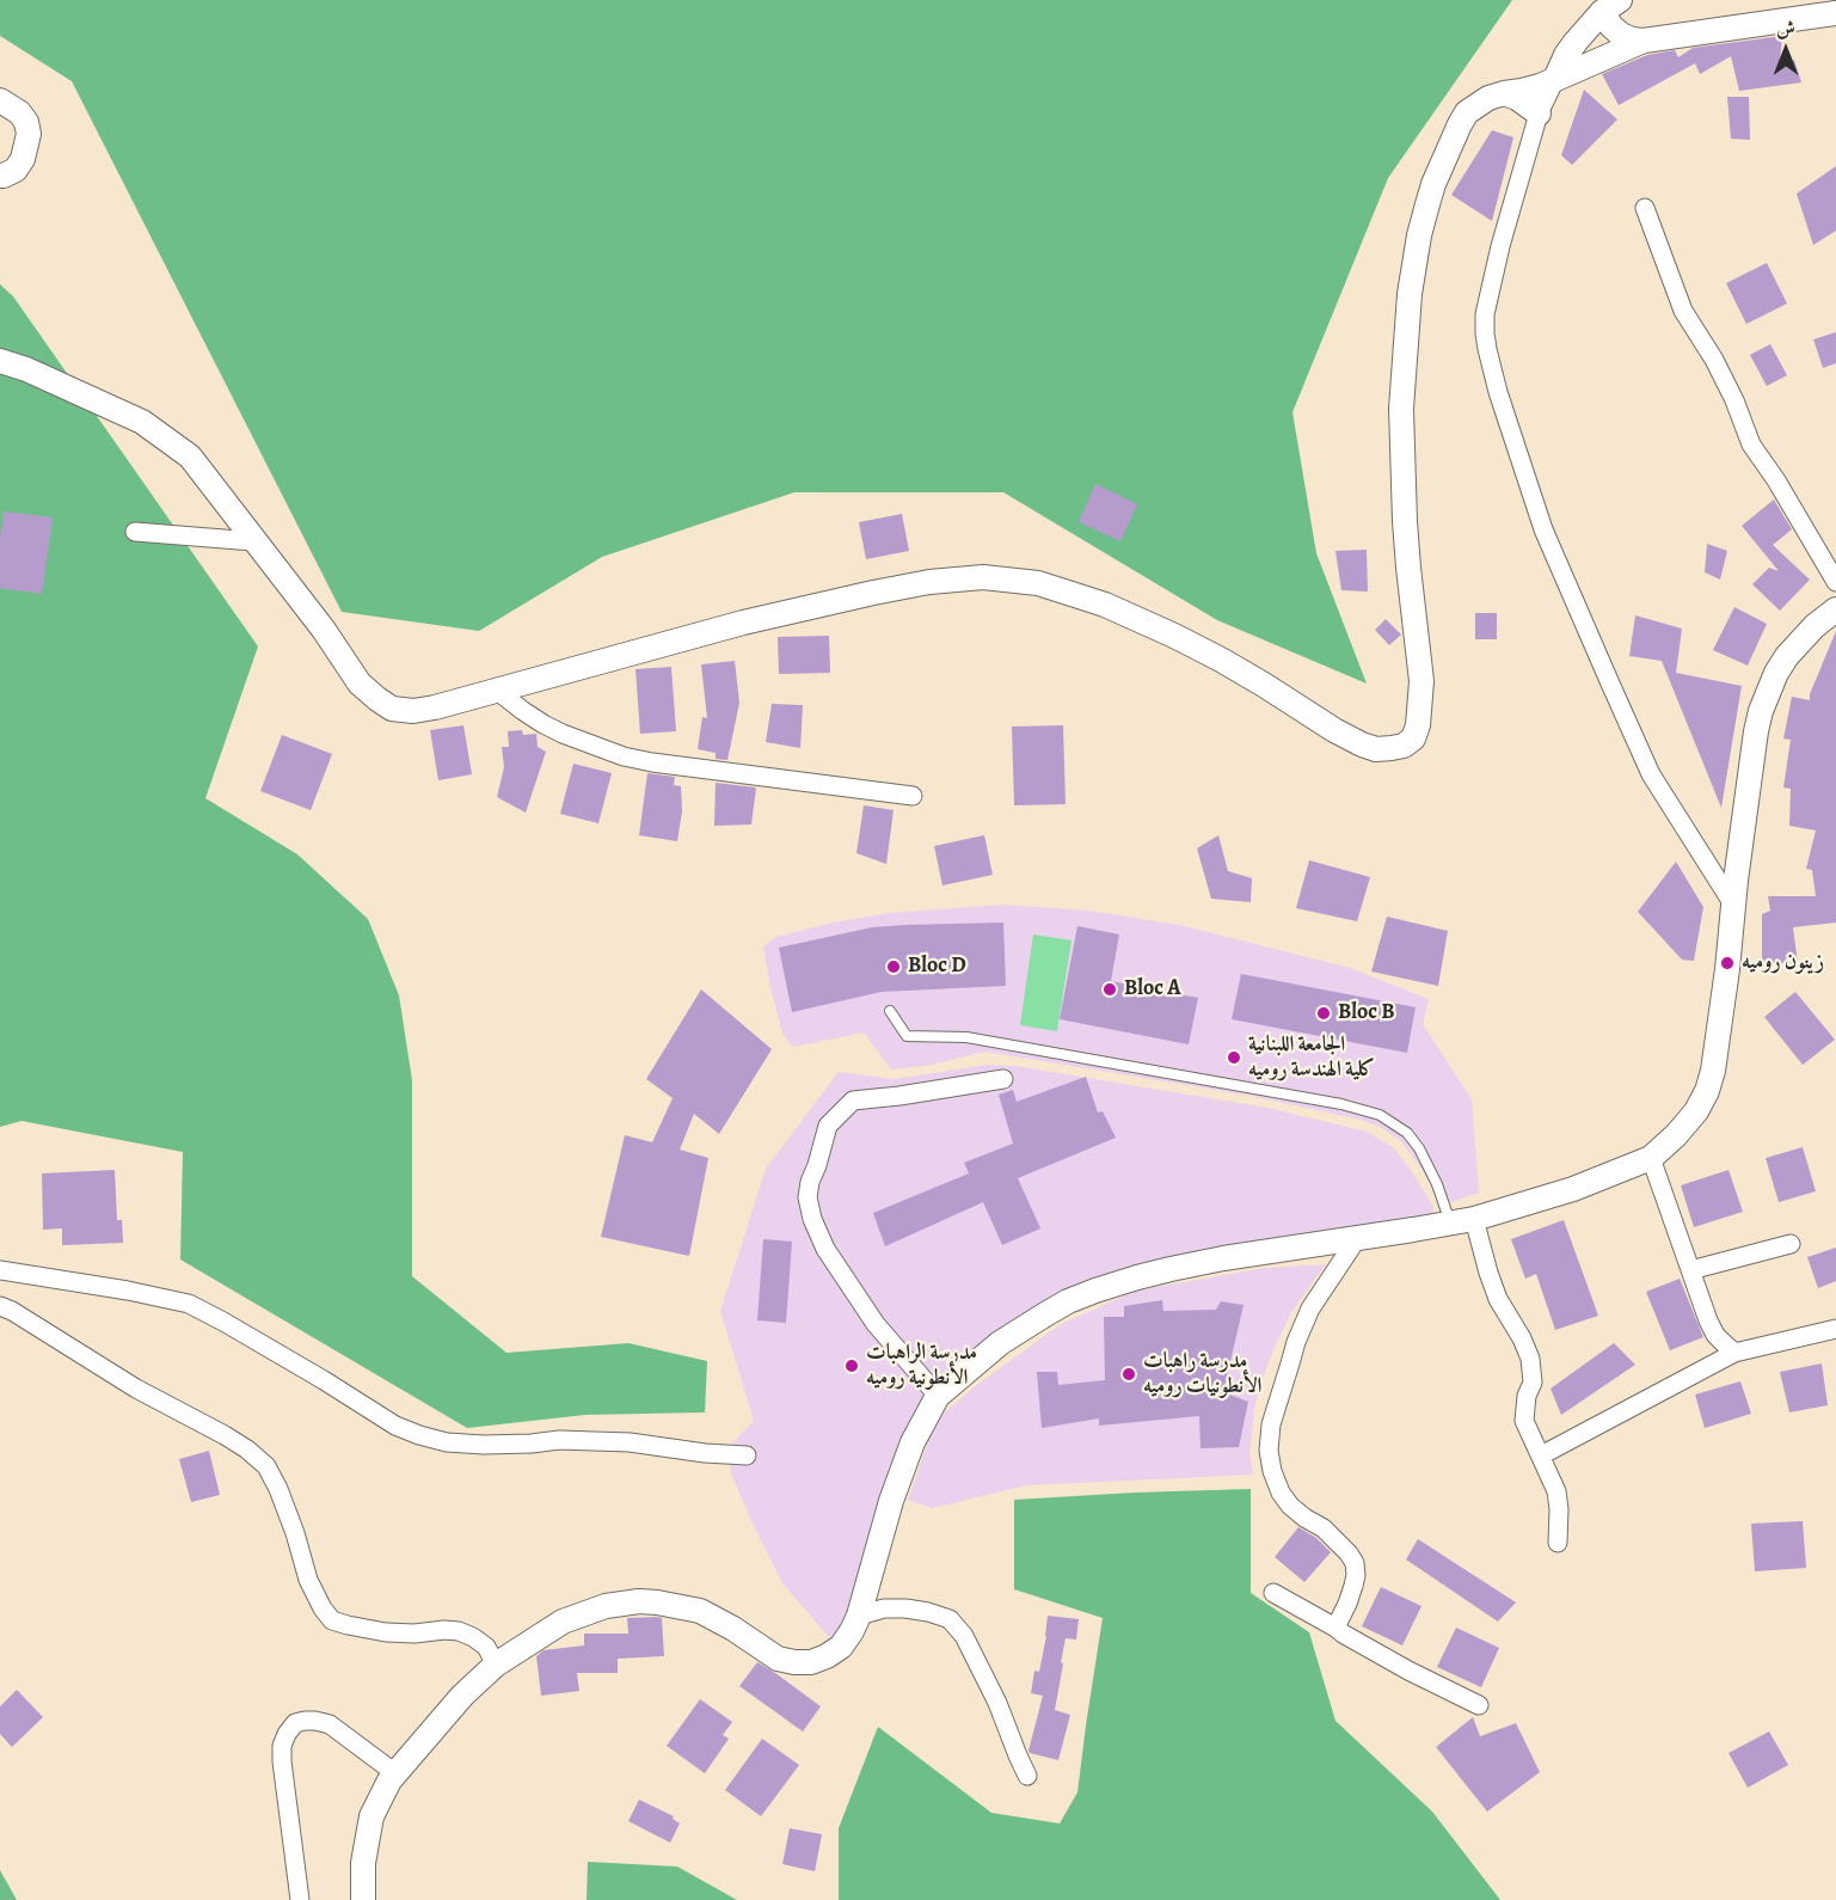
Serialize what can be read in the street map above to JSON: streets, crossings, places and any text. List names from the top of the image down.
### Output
{
  "places": [
    "زينون روميه",
    "Bloc D",
    "Bloc A",
    "Bloc B",
    "الجامعة اللبنانية كلية الهندسة روميه",
    "مدرسة الراهبات الأنطونية روميه",
    "مدرسة راهبات الأنطونيات روميه"
  ],
  "north": "top"
}
